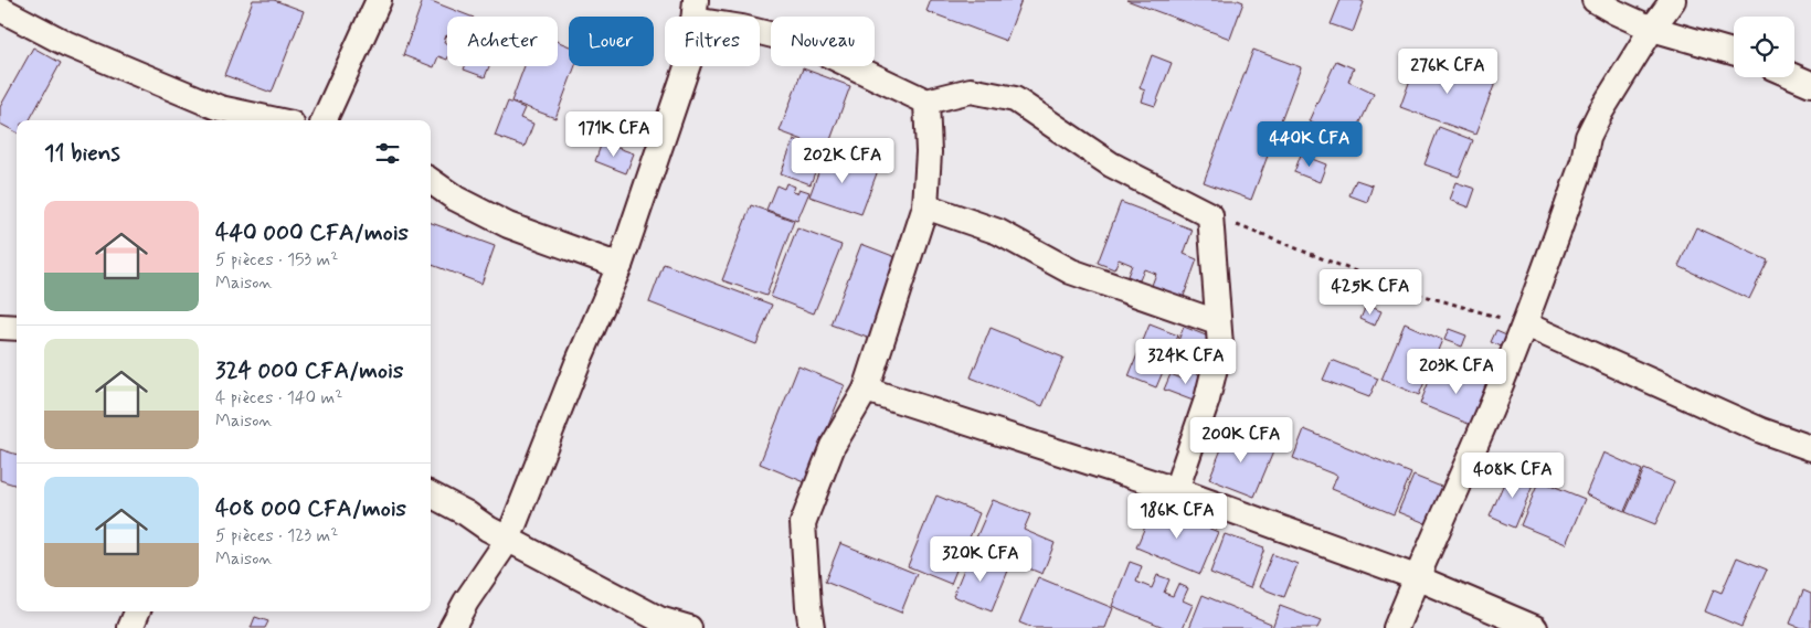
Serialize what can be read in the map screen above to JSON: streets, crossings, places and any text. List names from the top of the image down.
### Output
{
  "page": {
    "chip": [
      "Acheter",
      "Louer",
      "Filtres",
      "Nouveau"
    ],
    "price": [
      "276K CFA",
      "171K CFA",
      "440K CFA",
      "202K CFA",
      "425K CFA",
      "324K CFA",
      "203K CFA",
      "200K CFA",
      "408K CFA",
      "186K CFA",
      "320K CFA"
    ],
    "heading": "11 biens",
    "list": [
      {
        "name": "440 000 CFA/mois",
        "note": "5 pièces · 153 m² · Maison"
      },
      {
        "name": "324 000 CFA/mois",
        "note": "4 pièces · 140 m² · Maison"
      },
      {
        "name": "408 000 CFA/mois",
        "note": "5 pièces · 123 m² · Maison"
      }
    ]
  }
}
